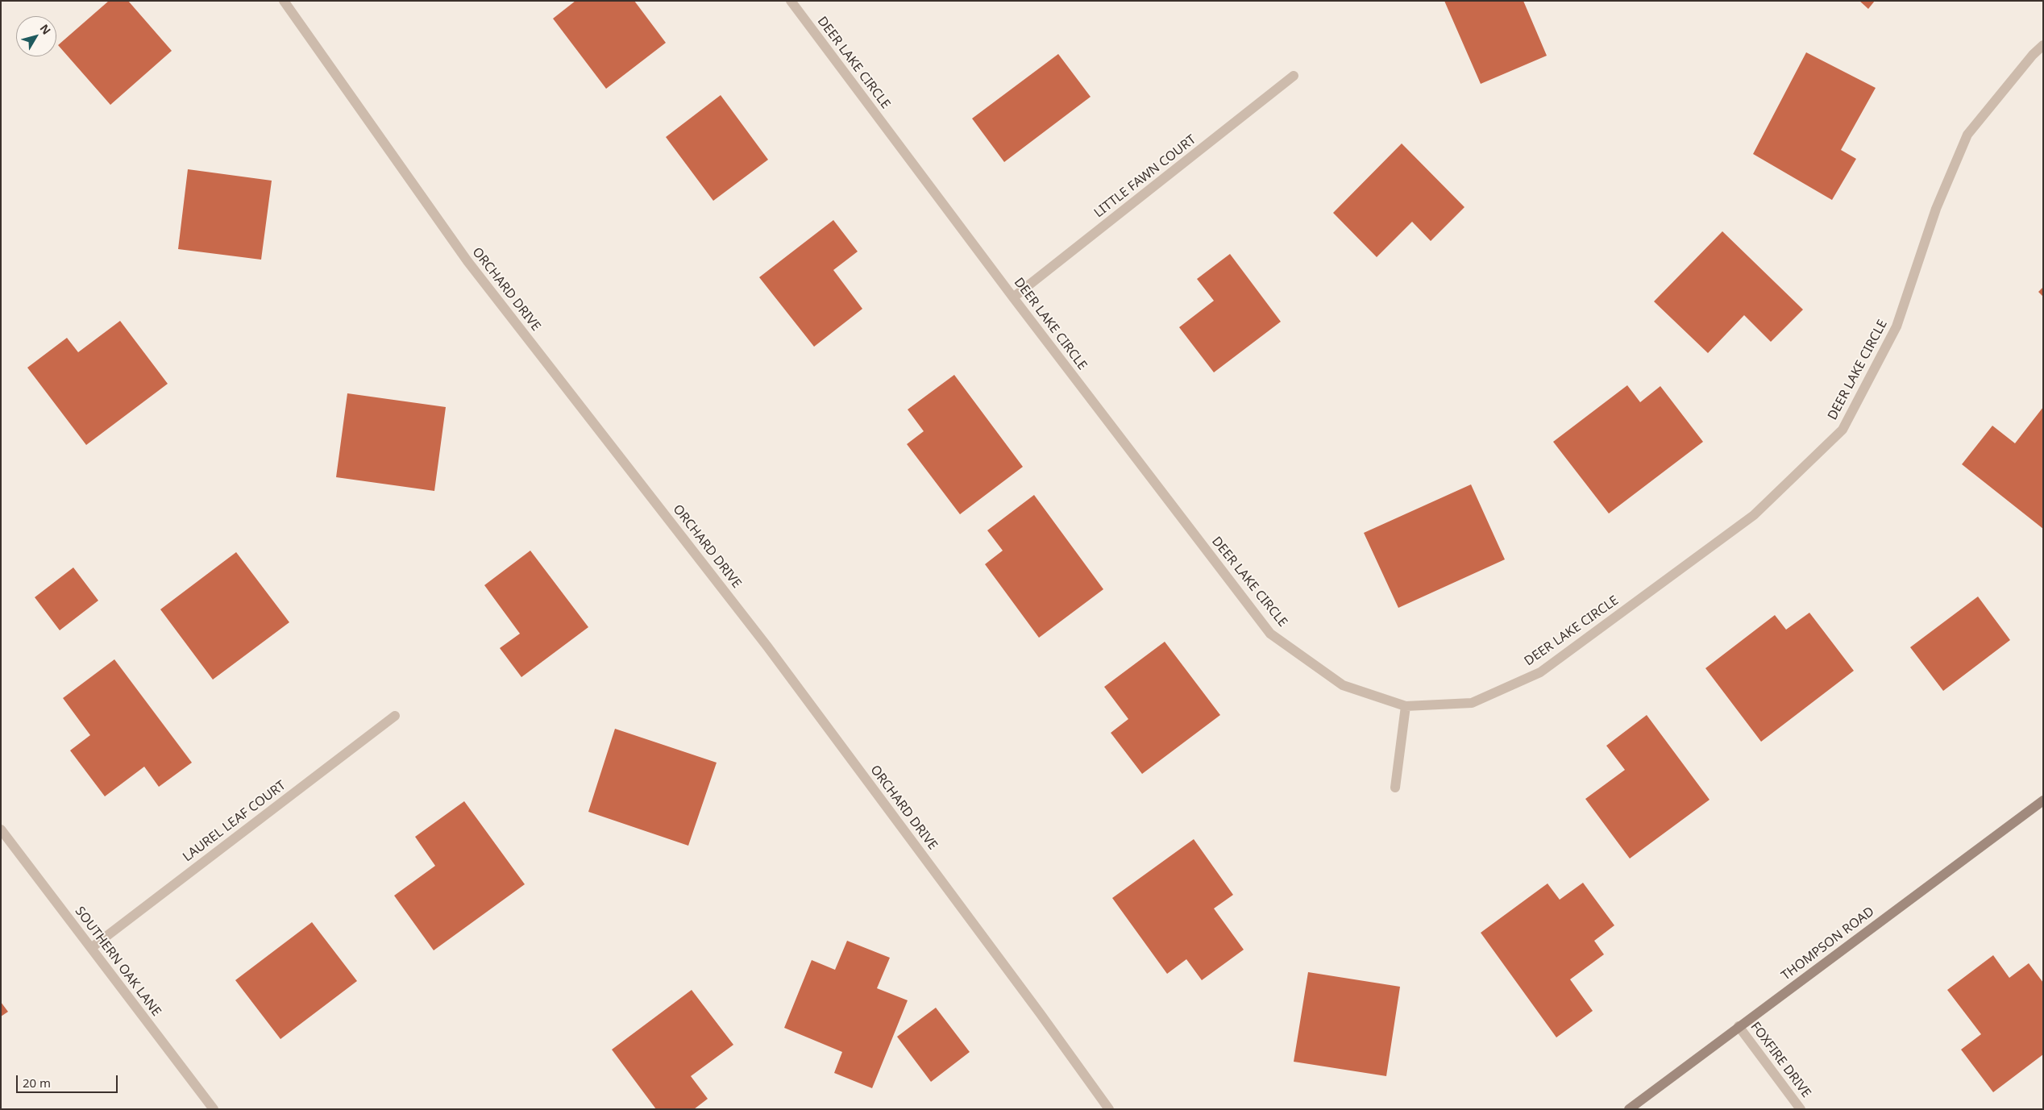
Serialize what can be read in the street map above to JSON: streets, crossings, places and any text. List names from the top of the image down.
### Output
{
  "streets": {
    "street": [
      "DEER LAKE CIRCLE",
      "LITTLE FAWN COURT",
      "ORCHARD DRIVE",
      "LAUREL LEAF COURT",
      "THOMPSON ROAD",
      "SOUTHERN OAK LANE",
      "FOXFIRE DRIVE"
    ]
  },
  "crossings": [
    ["DEER LAKE CIRCLE", "LITTLE FAWN COURT"],
    ["LAUREL LEAF COURT", "SOUTHERN OAK LANE"],
    ["THOMPSON ROAD", "FOXFIRE DRIVE"]
  ],
  "scale_bar": "20 m",
  "north": "top right"
}
